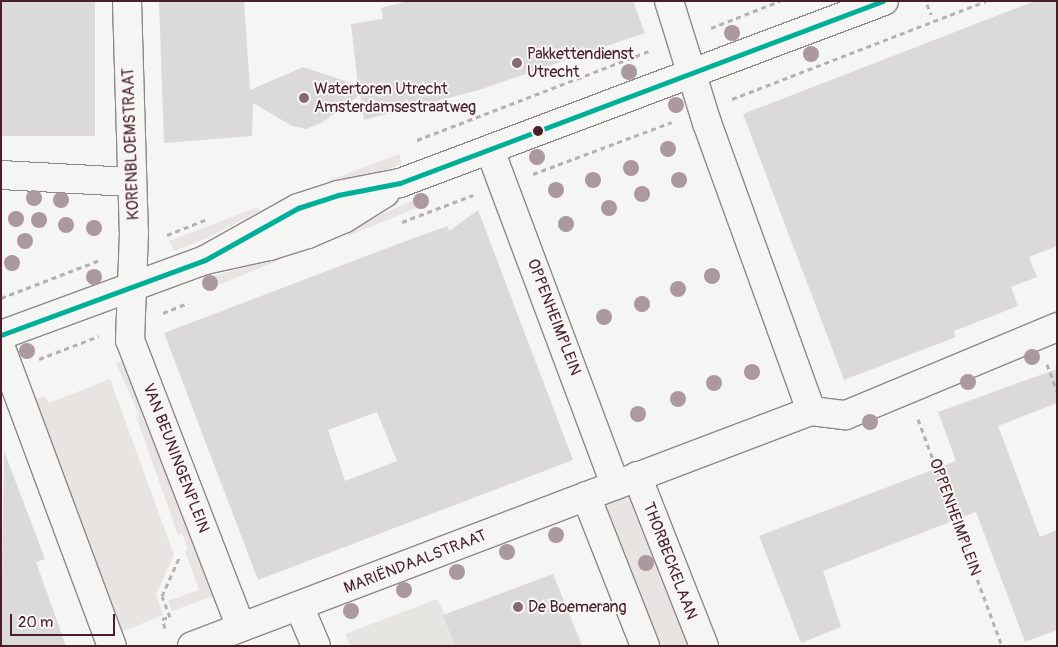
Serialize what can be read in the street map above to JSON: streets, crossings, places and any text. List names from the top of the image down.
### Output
{
  "streets": {
    "street": [
      "KORENBLOEMSTRAAT",
      "OPPENHEIMPLEIN",
      "VAN BEUNINGENPLEIN",
      "THORBECKELAAN",
      "MARIËNDAALSTRAAT"
    ]
  },
  "crossings": [
    ["KORENBLOEMSTRAAT", "VAN BEUNINGENPLEIN"],
    ["OPPENHEIMPLEIN", "THORBECKELAAN"],
    ["OPPENHEIMPLEIN", "MARIËNDAALSTRAAT"],
    ["VAN BEUNINGENPLEIN", "MARIËNDAALSTRAAT"],
    ["THORBECKELAAN", "MARIËNDAALSTRAAT"]
  ],
  "places": ["Pakkettendienst Utrecht", "Watertoren Utrecht Amsterdamsestraatweg", "De Boemerang"],
  "scale_bar": "20 m"
}
